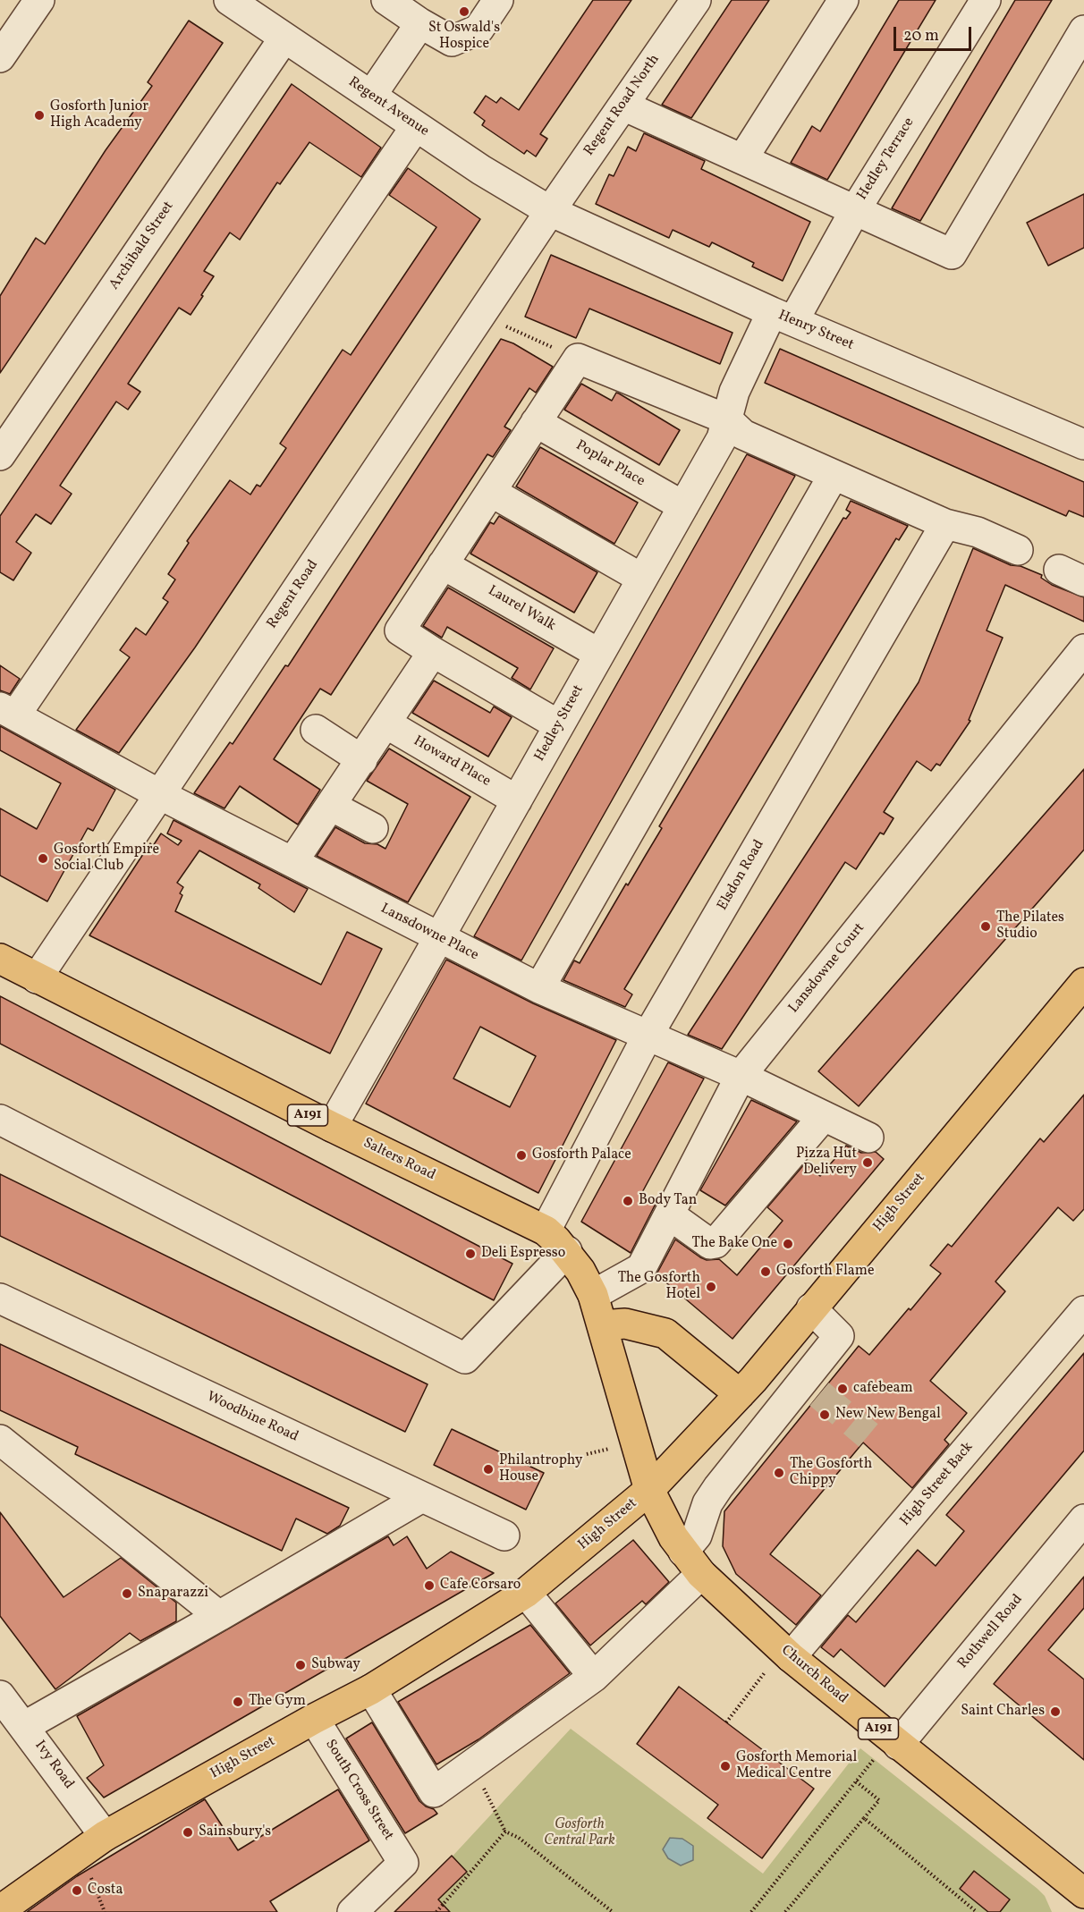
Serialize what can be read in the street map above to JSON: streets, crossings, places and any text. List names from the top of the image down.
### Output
{
  "streets": {
    "main road": [
      "A191",
      "Salters Road",
      "High Street",
      "Church Road"
    ],
    "street": [
      "Regent Road North",
      "Regent Avenue",
      "Hedley Terrace",
      "Archibald Street",
      "Henry Street",
      "Poplar Place",
      "Regent Road",
      "Laurel Walk",
      "Hedley Street",
      "Howard Place",
      "Elsdon Road",
      "Lansdowne Place",
      "Lansdowne Court",
      "Woodbine Road",
      "High Street Back",
      "Rothwell Road",
      "Ivy Road",
      "South Cross Street"
    ]
  },
  "crossings": [
    ["Regent Road North", "Regent Avenue"],
    ["Regent Road North", "Henry Street"],
    ["Regent Road North", "Regent Road"],
    ["Regent Avenue", "Archibald Street"],
    ["Regent Avenue", "Henry Street"],
    ["Regent Avenue", "Regent Road"],
    ["Hedley Terrace", "Henry Street"],
    ["Hedley Terrace", "Hedley Street"],
    ["Henry Street", "Regent Road"],
    ["Henry Street", "Hedley Street"],
    ["Poplar Place", "Hedley Street"],
    ["Regent Road", "Lansdowne Place"],
    ["Regent Road", "Salters Road"],
    ["Laurel Walk", "Hedley Street"],
    ["Hedley Street", "Howard Place"],
    ["Hedley Street", "Lansdowne Place"],
    ["Hedley Street", "Salters Road"],
    ["Elsdon Road", "Lansdowne Place"],
    ["Elsdon Road", "Salters Road"],
    ["Lansdowne Place", "Lansdowne Court"],
    ["Lansdowne Court", "Salters Road"],
    ["Salters Road", "High Street"],
    ["Salters Road", "Church Road"],
    ["High Street", "Church Road"],
    ["High Street", "Ivy Road"],
    ["High Street", "South Cross Street"],
    ["High Street Back", "Church Road"],
    ["Rothwell Road", "Church Road"]
  ],
  "parks": ["Gosforth Central Park"],
  "places": [
    "St Oswald's Hospice",
    "Gosforth Junior High Academy",
    "Gosforth Empire Social Club",
    "The Pilates Studio",
    "Gosforth Palace",
    "Pizza Hut Delivery",
    "Body Tan",
    "The Bake One",
    "Deli Espresso",
    "Gosforth Flame",
    "The Gosforth Hotel",
    "cafebeam",
    "New New Bengal",
    "Philantrophy House",
    "The Gosforth Chippy",
    "Cafe Corsaro",
    "Snaparazzi",
    "Subway",
    "The Gym",
    "Saint Charles",
    "Gosforth Memorial Medical Centre",
    "Sainsbury's",
    "Costa"
  ],
  "scale_bar": "20 m"
}
